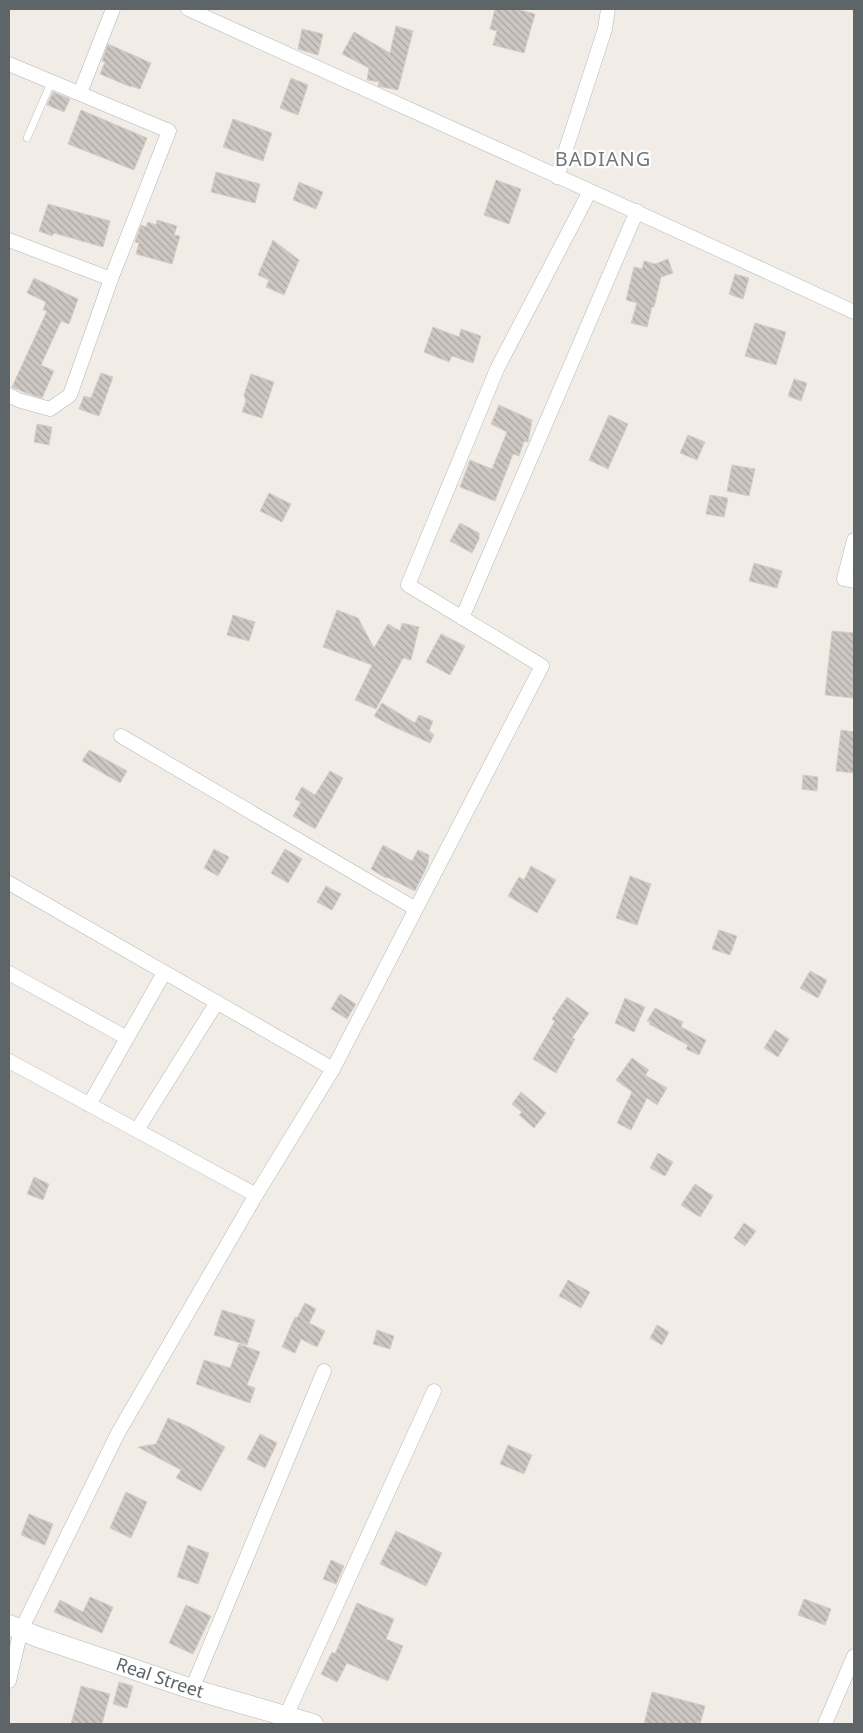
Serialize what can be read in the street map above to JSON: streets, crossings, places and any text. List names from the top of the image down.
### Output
{
  "streets": {
    "main road": ["Real Street"]
  },
  "districts": ["BADIANG"]
}
